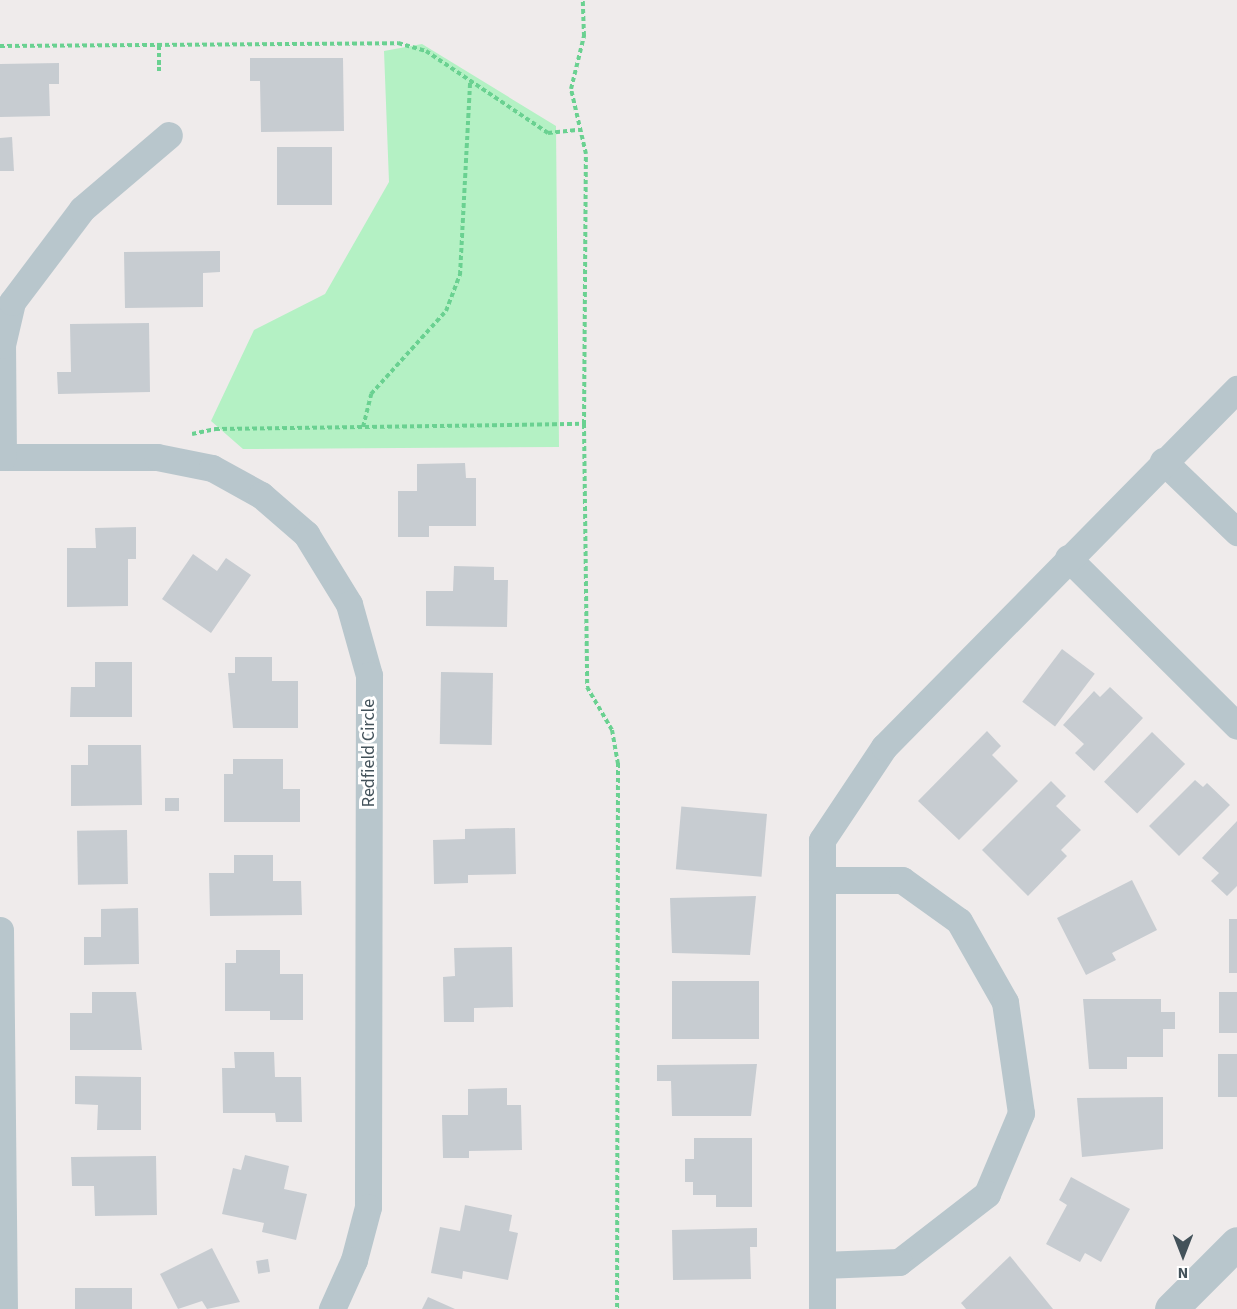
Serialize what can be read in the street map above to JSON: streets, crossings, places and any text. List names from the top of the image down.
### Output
{
  "streets": {
    "street": ["Redfield Circle"]
  },
  "north": "bottom"
}
